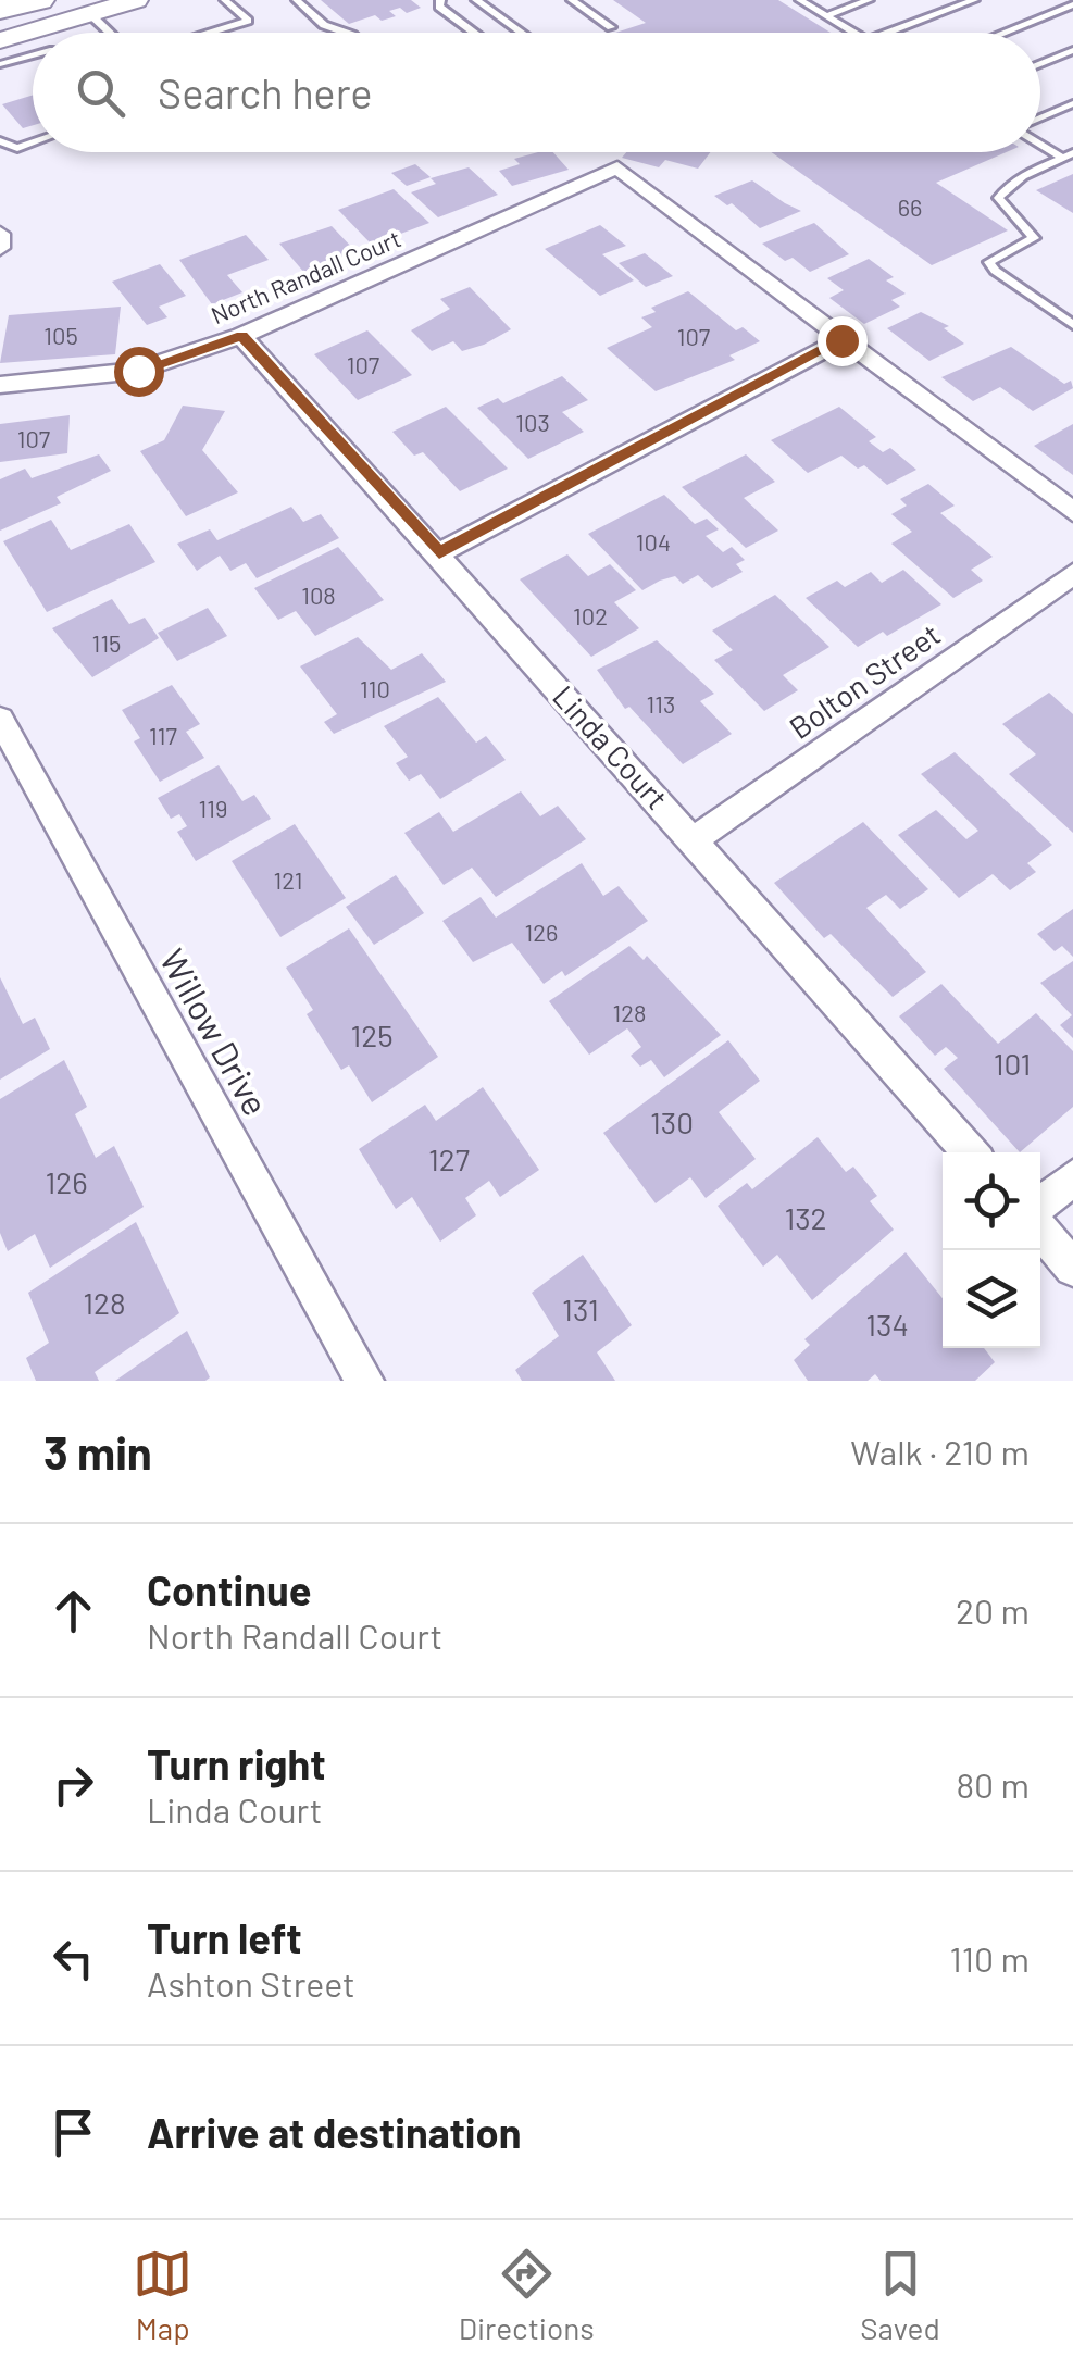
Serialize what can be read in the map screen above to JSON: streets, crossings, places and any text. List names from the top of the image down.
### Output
{
  "streets": {
    "street": [
      "North Randall Court",
      "Bolton Street",
      "Linda Court",
      "Willow Drive"
    ]
  },
  "crossings": [
    ["North Randall Court", "Linda Court"],
    ["Bolton Street", "Linda Court"]
  ],
  "house_numbers": [
    "66",
    "105",
    "107",
    "107",
    "103",
    "107",
    "104",
    "108",
    "102",
    "115",
    "110",
    "113",
    "117",
    "119",
    "121",
    "126",
    "128",
    "125",
    "101",
    "130",
    "127",
    "126",
    "132",
    "128",
    "131",
    "134"
  ],
  "page": {
    "search": "Search here",
    "heading": ["3 min", "Walk · 210 m"],
    "list": [
      ["Continue", "North Randall Court", "20 m"],
      ["Turn right", "Linda Court", "80 m"],
      ["Turn left", "Ashton Street", "110 m"],
      "Arrive at destination"
    ],
    "nav": ["Map", "Directions", "Saved"]
  }
}
